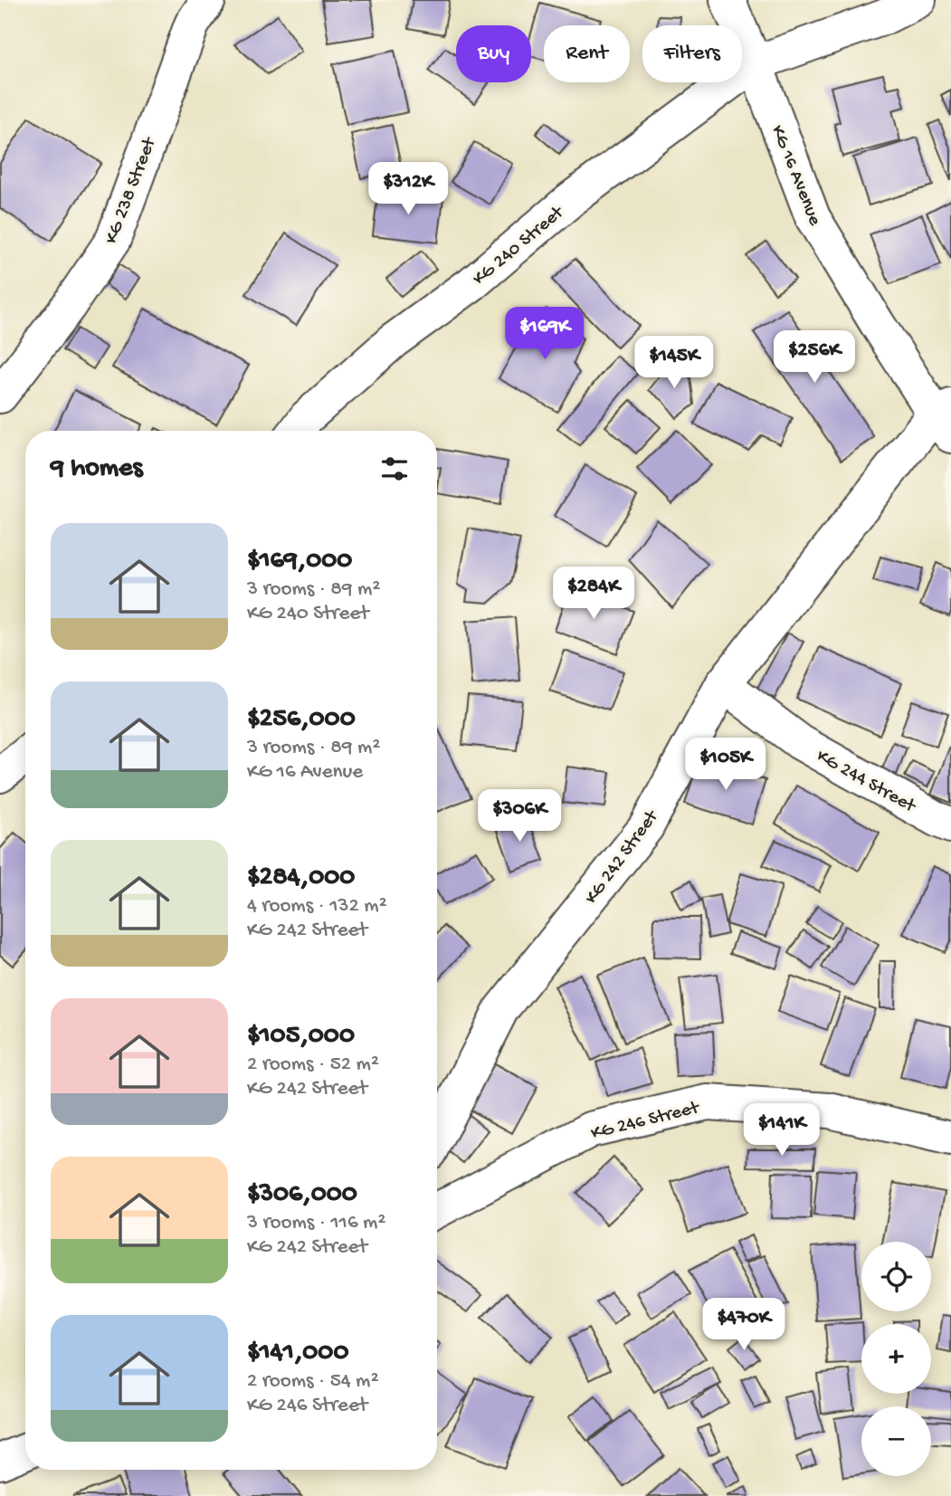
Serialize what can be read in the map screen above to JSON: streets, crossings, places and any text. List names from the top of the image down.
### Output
{
  "streets": {
    "street": [
      "KG 16 Avenue",
      "KG 238 Street",
      "KG 240 Street",
      "KG 244 Street",
      "KG 242 Street",
      "KG 246 Street"
    ]
  },
  "crossings": [
    ["KG 16 Avenue", "KG 240 Street"],
    ["KG 16 Avenue", "KG 242 Street"],
    ["KG 244 Street", "KG 242 Street"]
  ],
  "page": {
    "chip": ["Buy", "Rent", "Filters"],
    "price": [
      "$312K",
      "$169K",
      "$256K",
      "$145K",
      "$284K",
      "$105K",
      "$306K",
      "$141K",
      "$470K"
    ],
    "heading": "9 homes",
    "list": [
      {
        "name": "$169,000",
        "note": "3 rooms · 89 m² · KG 240 Street"
      },
      {
        "name": "$256,000",
        "note": "3 rooms · 89 m² · KG 16 Avenue"
      },
      {
        "name": "$284,000",
        "note": "4 rooms · 132 m² · KG 242 Street"
      },
      {
        "name": "$105,000",
        "note": "2 rooms · 52 m² · KG 242 Street"
      },
      {
        "name": "$306,000",
        "note": "3 rooms · 116 m² · KG 242 Street"
      },
      {
        "name": "$141,000",
        "note": "2 rooms · 54 m² · KG 246 Street"
      }
    ],
    "map_buttons": ["+", "−"]
  }
}
